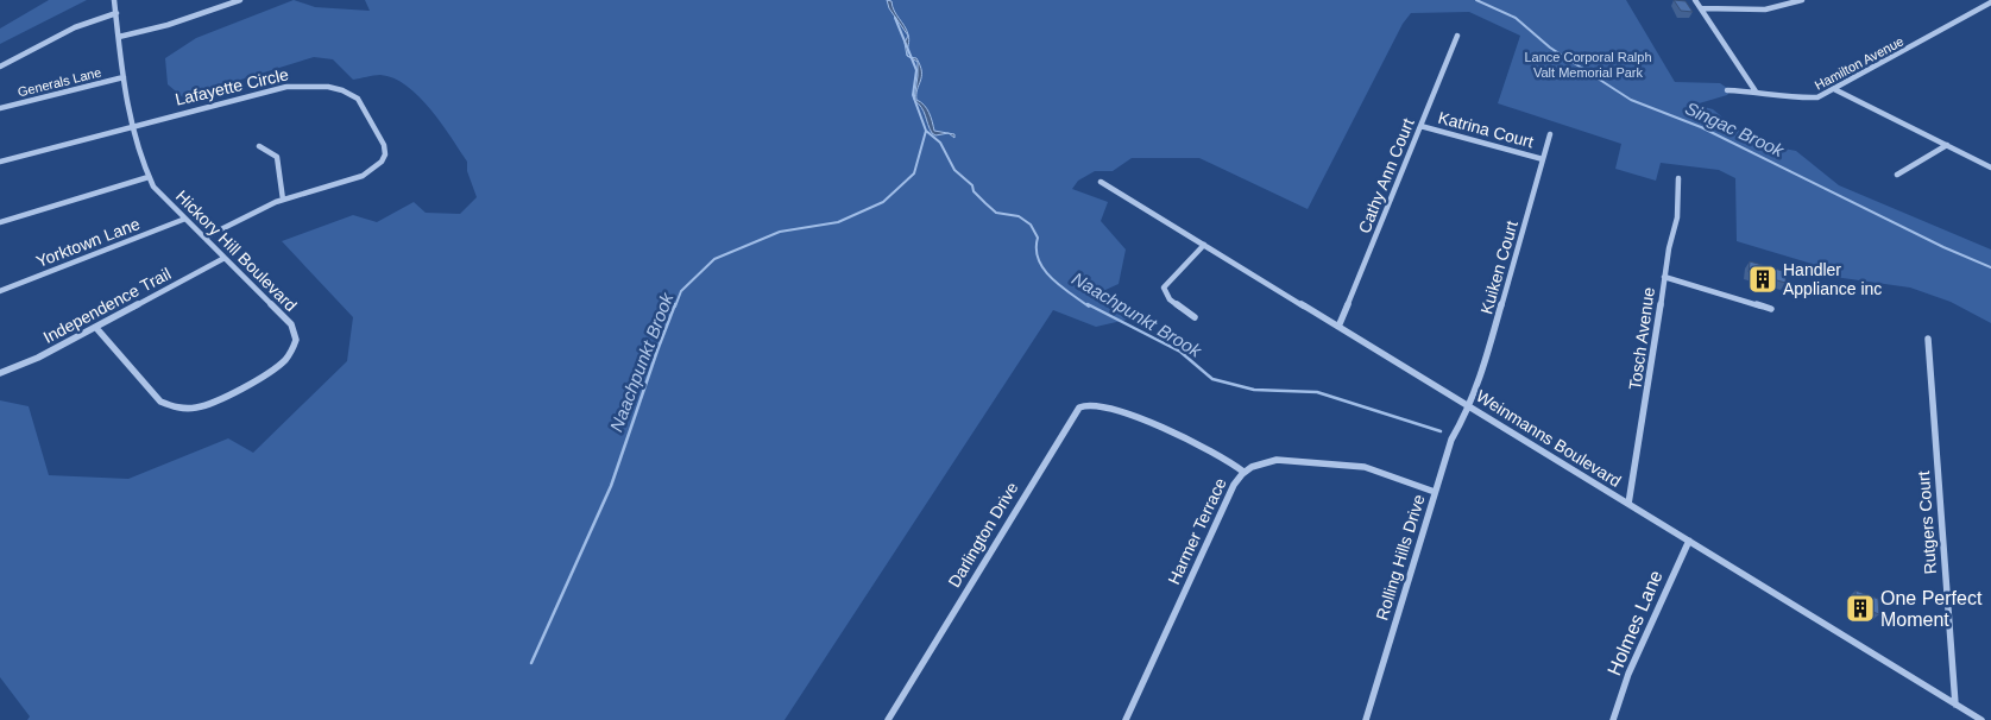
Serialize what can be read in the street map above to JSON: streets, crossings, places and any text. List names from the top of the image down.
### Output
{
  "streets": {
    "street": [
      "Hamilton Avenue",
      "Generals Lane",
      "Lafayette Circle",
      "Katrina Court",
      "Cathy Ann Court",
      "Yorktown Lane",
      "Hickory Hill Boulevard",
      "Kuiken Court",
      "Independence Trail",
      "Tosch Avenue",
      "Weinmanns Boulevard",
      "Rutgers Court",
      "Harmer Terrace",
      "Darlington Drive",
      "Rolling Hills Drive",
      "Holmes Lane"
    ]
  },
  "crossings": [
    ["Generals Lane", "Hickory Hill Boulevard"],
    ["Lafayette Circle", "Hickory Hill Boulevard"],
    ["Katrina Court", "Cathy Ann Court"],
    ["Katrina Court", "Kuiken Court"],
    ["Cathy Ann Court", "Weinmanns Boulevard"],
    ["Yorktown Lane", "Hickory Hill Boulevard"],
    ["Hickory Hill Boulevard", "Independence Trail"],
    ["Kuiken Court", "Weinmanns Boulevard"],
    ["Kuiken Court", "Rolling Hills Drive"],
    ["Tosch Avenue", "Weinmanns Boulevard"],
    ["Weinmanns Boulevard", "Rutgers Court"],
    ["Weinmanns Boulevard", "Rolling Hills Drive"],
    ["Weinmanns Boulevard", "Holmes Lane"],
    ["Harmer Terrace", "Darlington Drive"],
    ["Harmer Terrace", "Rolling Hills Drive"]
  ],
  "water": ["Singac Brook", "Naachpunkt Brook"],
  "parks": ["Lance Corporal Ralph Valt Memorial Park"],
  "places": {
    "building": ["Handler Appliance inc", "One Perfect Moment"]
  }
}
